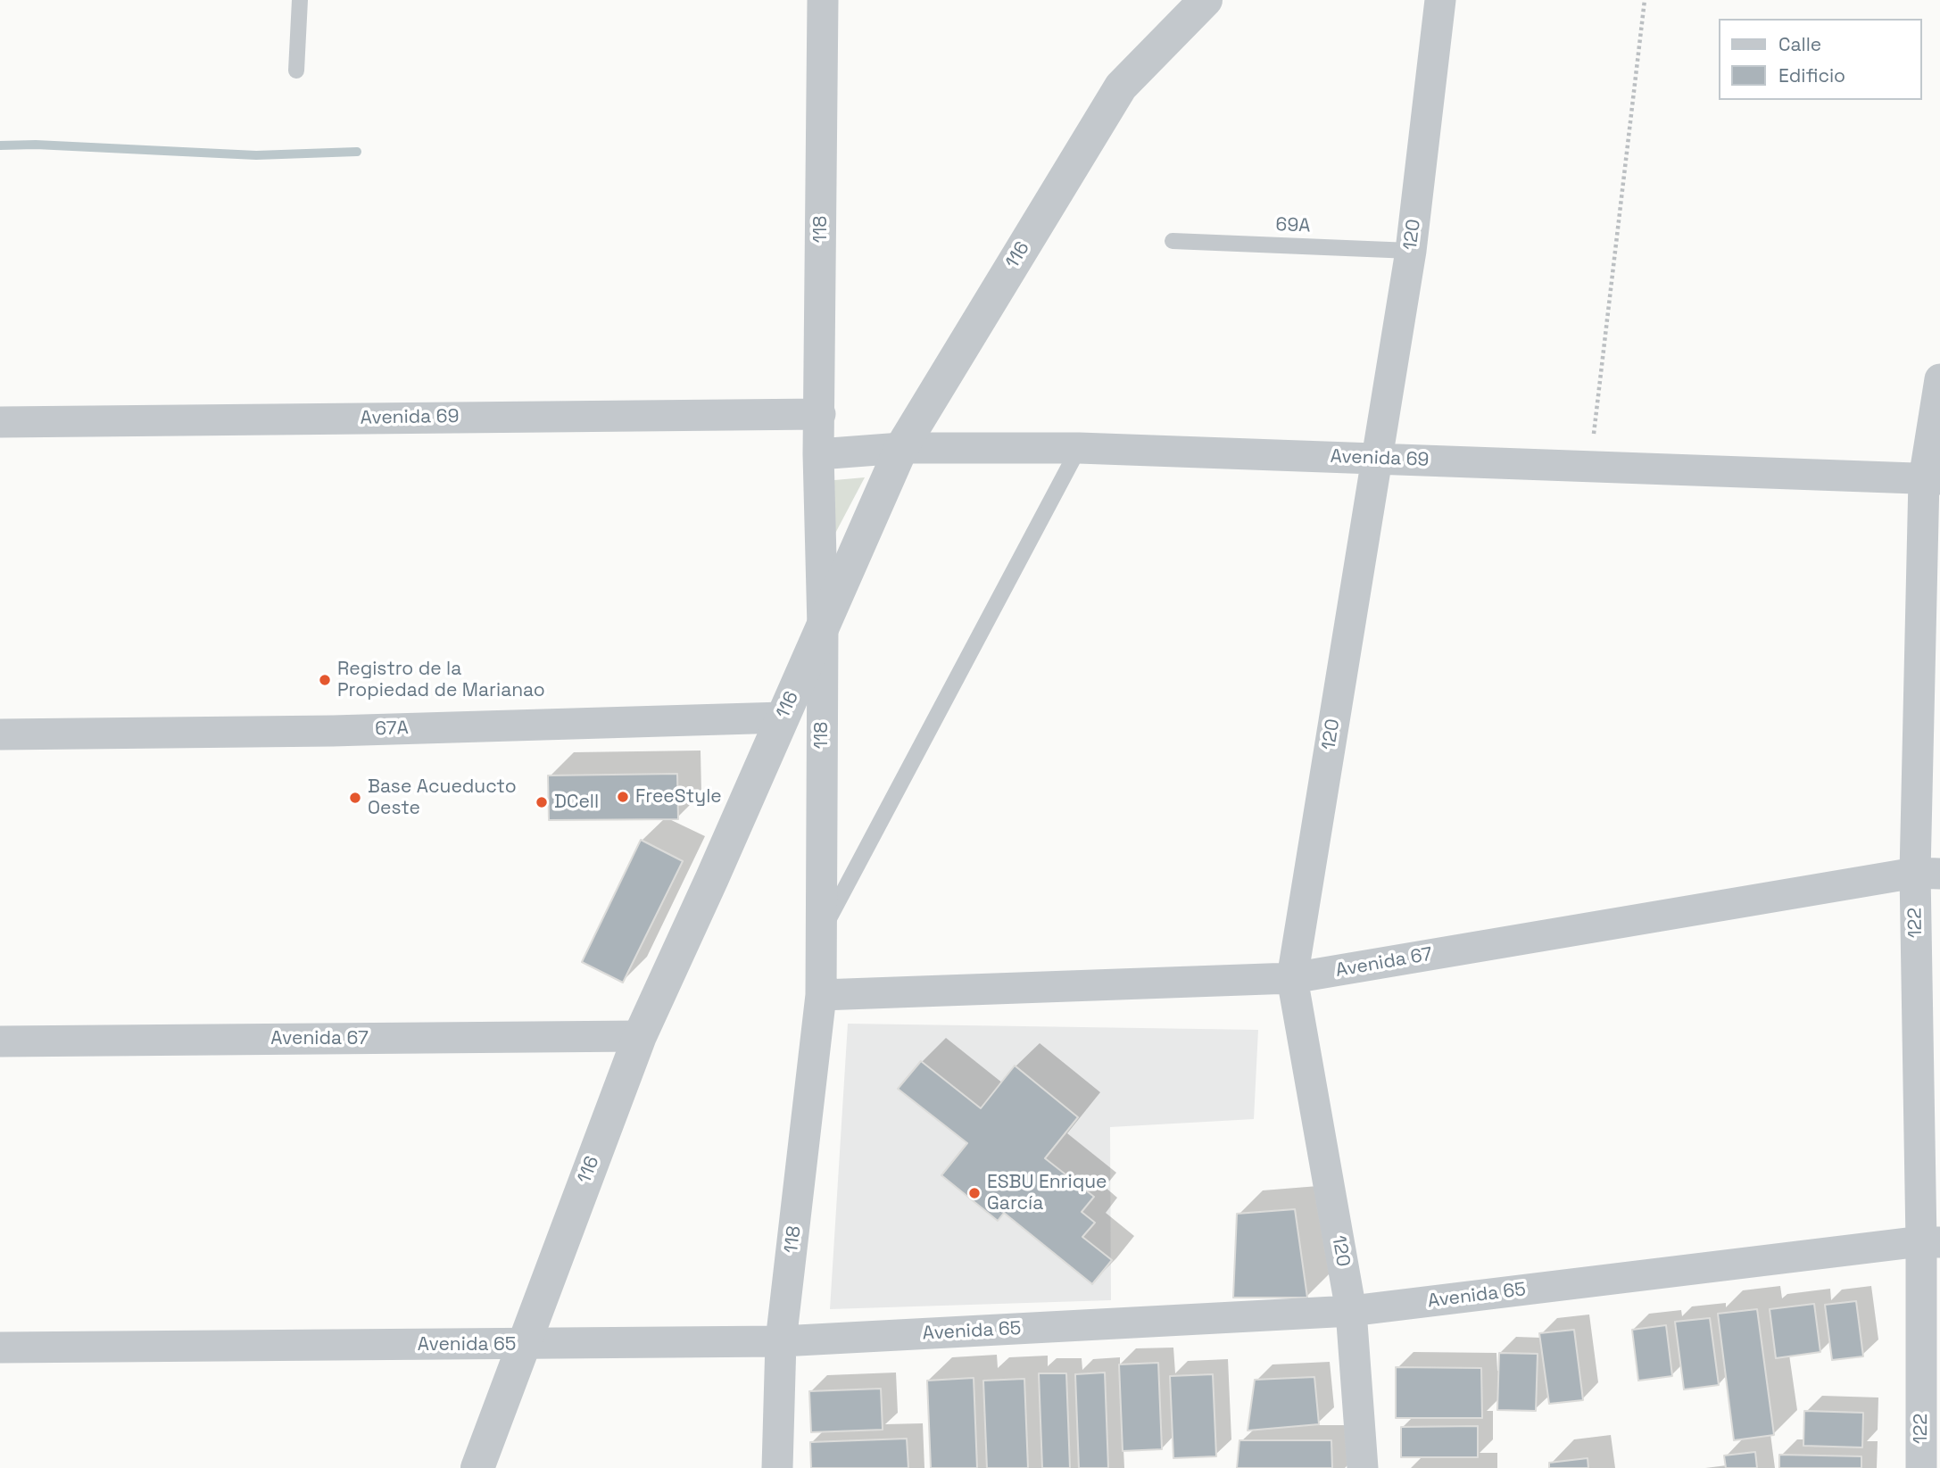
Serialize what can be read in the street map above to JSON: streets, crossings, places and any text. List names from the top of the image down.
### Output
{
  "streets": {
    "street": [
      "118",
      "120",
      "116",
      "Avenida 69",
      "67A",
      "122",
      "Avenida 67",
      "Avenida 65"
    ],
    "lane": ["69A"]
  },
  "crossings": [
    ["69A", "120"],
    ["118", "116"],
    ["118", "Avenida 69"],
    ["118", "Avenida 67"],
    ["118", "Avenida 65"],
    ["120", "Avenida 69"],
    ["120", "Avenida 67"],
    ["120", "Avenida 65"],
    ["116", "Avenida 69"],
    ["116", "67A"],
    ["116", "Avenida 67"],
    ["116", "Avenida 65"],
    ["Avenida 69", "122"],
    ["122", "Avenida 67"],
    ["122", "Avenida 65"]
  ],
  "places": [
    "Registro de la Propiedad de Marianao",
    "FreeStyle",
    "Base Acueducto Oeste",
    "DCell",
    "ESBU Enrique García"
  ],
  "legend": ["Calle", "Edificio"]
}
